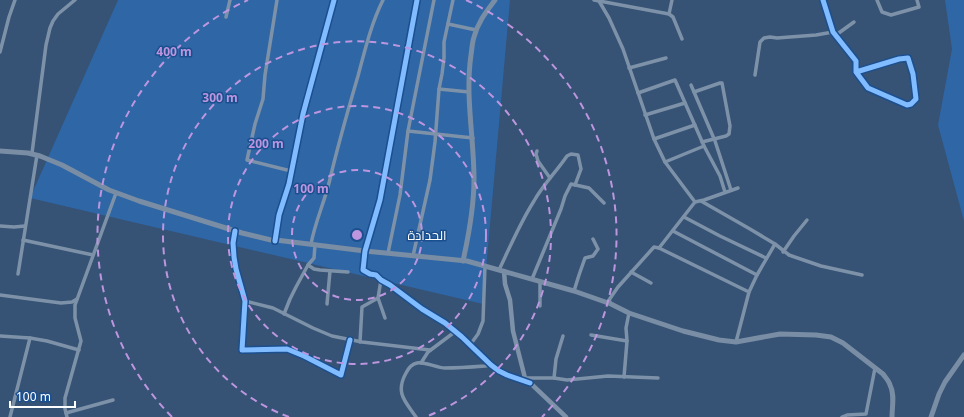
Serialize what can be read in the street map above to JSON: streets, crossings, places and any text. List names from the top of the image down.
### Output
{
  "districts": ["الحدادة"],
  "scale_bar": "100 m",
  "rings": [
    "400 m",
    "300 m",
    "200 m",
    "100 m"
  ]
}
